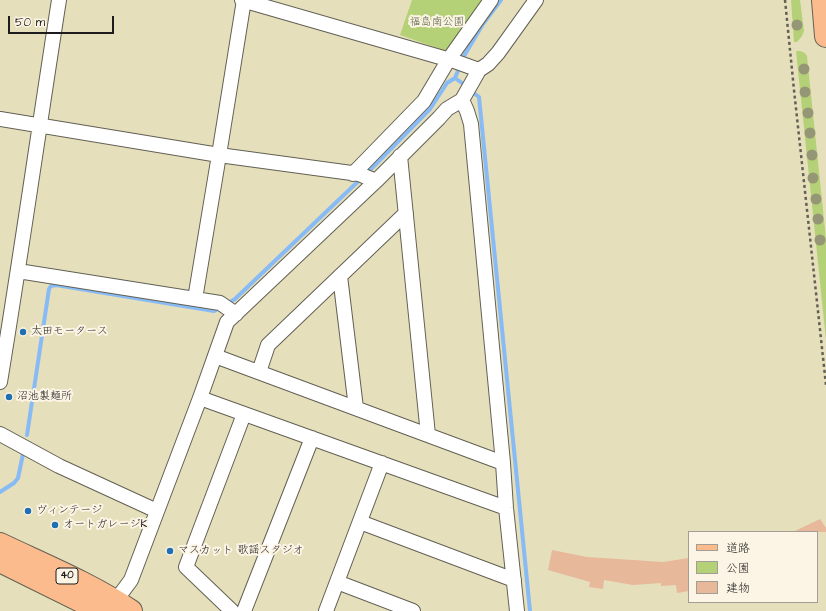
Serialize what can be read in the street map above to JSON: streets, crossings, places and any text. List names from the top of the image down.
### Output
{
  "streets": {
    "main road": ["40"]
  },
  "parks": ["福島南公園"],
  "places": [
    "太田モータース",
    "沼池製麺所",
    "ヴィンテージ",
    "オートガレージK",
    "マスカット 歌謡スタジオ"
  ],
  "legend": ["道路", "公園", "建物"],
  "scale_bar": "50 m"
}
